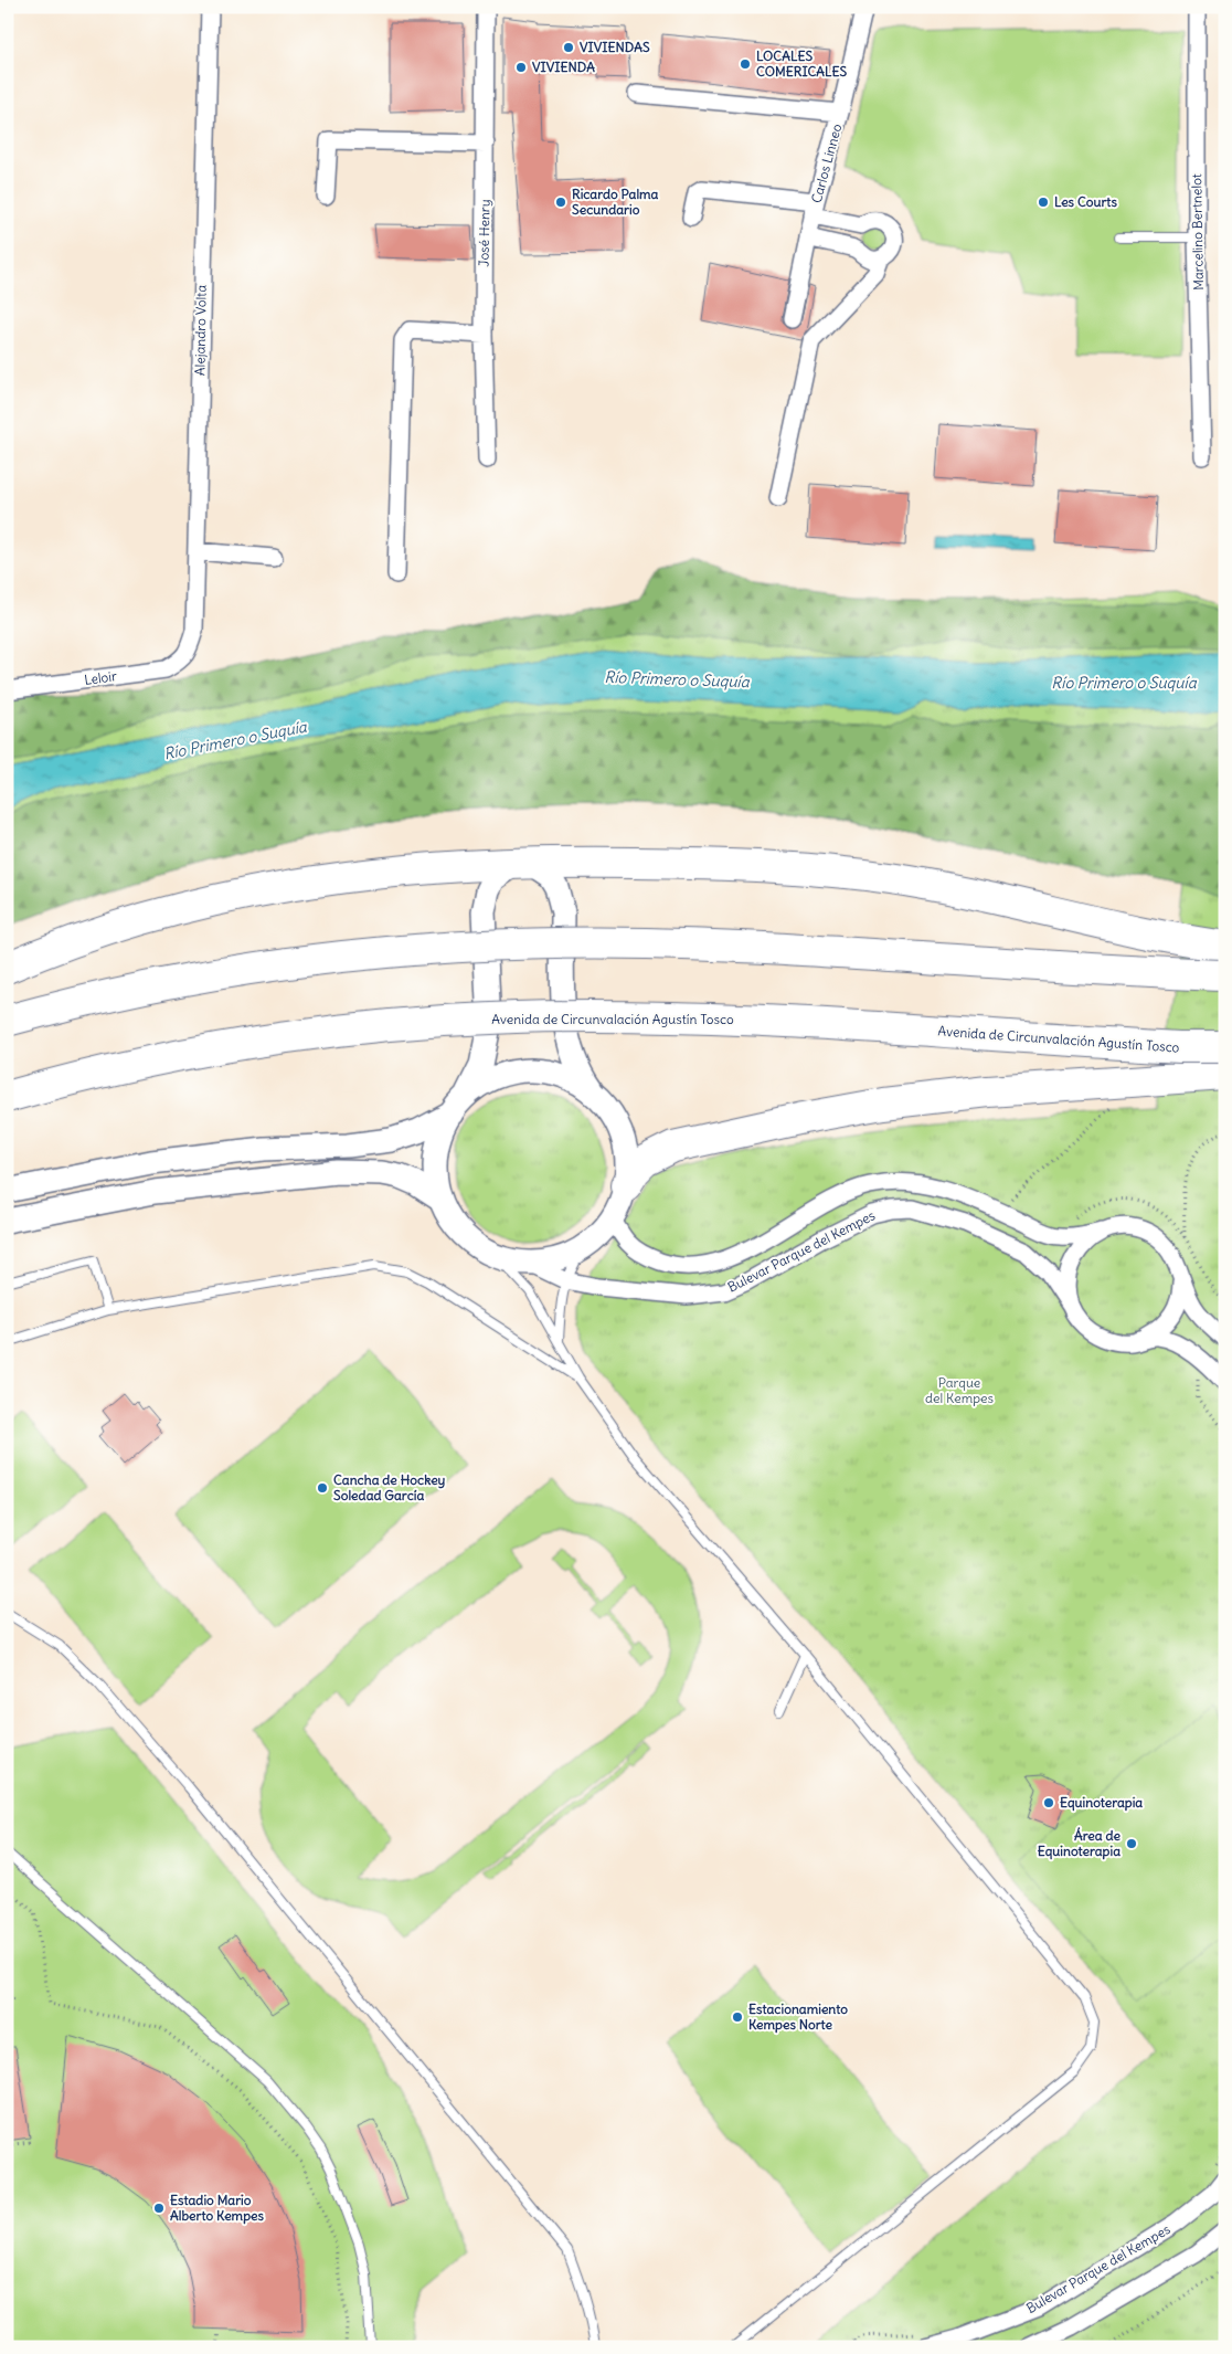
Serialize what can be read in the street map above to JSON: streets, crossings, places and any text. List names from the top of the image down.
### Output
{
  "streets": {
    "highway": ["Avenida de Circunvalación Agustín Tosco"],
    "street": [
      "Carlos Linneo",
      "Marcelino Bertnelot",
      "José Henry",
      "Alejandro Volta",
      "Leloir",
      "Bulevar Parque del Kempes"
    ]
  },
  "crossings": [
    ["Alejandro Volta", "Leloir"]
  ],
  "water": ["Río Primero o Suquía"],
  "parks": ["Parque del Kempes"],
  "places": [
    "VIVIENDAS",
    "LOCALES COMERICALES",
    "VIVIENDA",
    "Ricardo Palma Secundario",
    "Les Courts",
    "Cancha de Hockey Soledad García",
    "Equinoterapia",
    "Área de Equinoterapia",
    "Estacionamiento Kempes Norte",
    "Estadio Mario Alberto Kempes"
  ]
}
